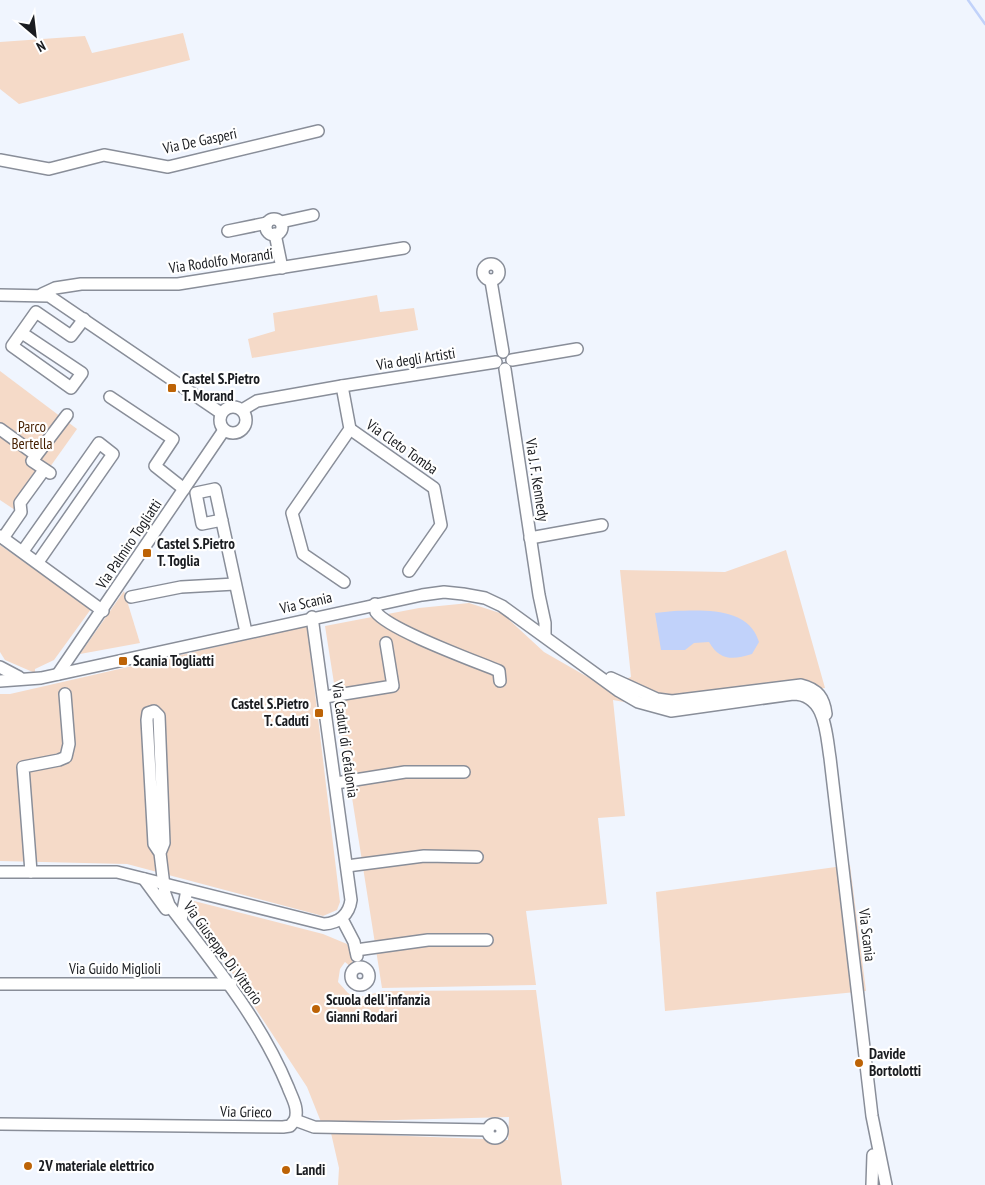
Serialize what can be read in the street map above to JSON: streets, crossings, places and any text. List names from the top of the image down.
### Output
{
  "streets": {
    "street": [
      "Via De Gasperi",
      "Via Rodolfo Morandi",
      "Via degli Artisti",
      "Via Cleto Tomba",
      "Via J. F. Kennedy",
      "Via Palmiro Togliatti",
      "Via Scania",
      "Via Caduti di Cefalonia",
      "Via Giuseppe Di Vittorio",
      "Via Guido Miglioli",
      "Via Grieco"
    ]
  },
  "crossings": [
    ["Via degli Artisti", "Via J. F. Kennedy"],
    ["Via degli Artisti", "Via Palmiro Togliatti"],
    ["Via J. F. Kennedy", "Via Scania"],
    ["Via Palmiro Togliatti", "Via Scania"],
    ["Via Scania", "Via Caduti di Cefalonia"],
    ["Via Caduti di Cefalonia", "Via Giuseppe Di Vittorio"],
    ["Via Giuseppe Di Vittorio", "Via Guido Miglioli"],
    ["Via Giuseppe Di Vittorio", "Via Grieco"]
  ],
  "parks": ["Parco Bertella"],
  "places": {
    "transit": [
      "Castel S.Pietro T. Morand",
      "Castel S.Pietro T. Toglia",
      "Scania Togliatti",
      "Castel S.Pietro T. Caduti"
    ],
    "other": [
      "Scuola dell'infanzia Gianni Rodari",
      "Davide Bortolotti",
      "2V materiale elettrico",
      "Landi"
    ]
  },
  "north": "bottom right"
}
